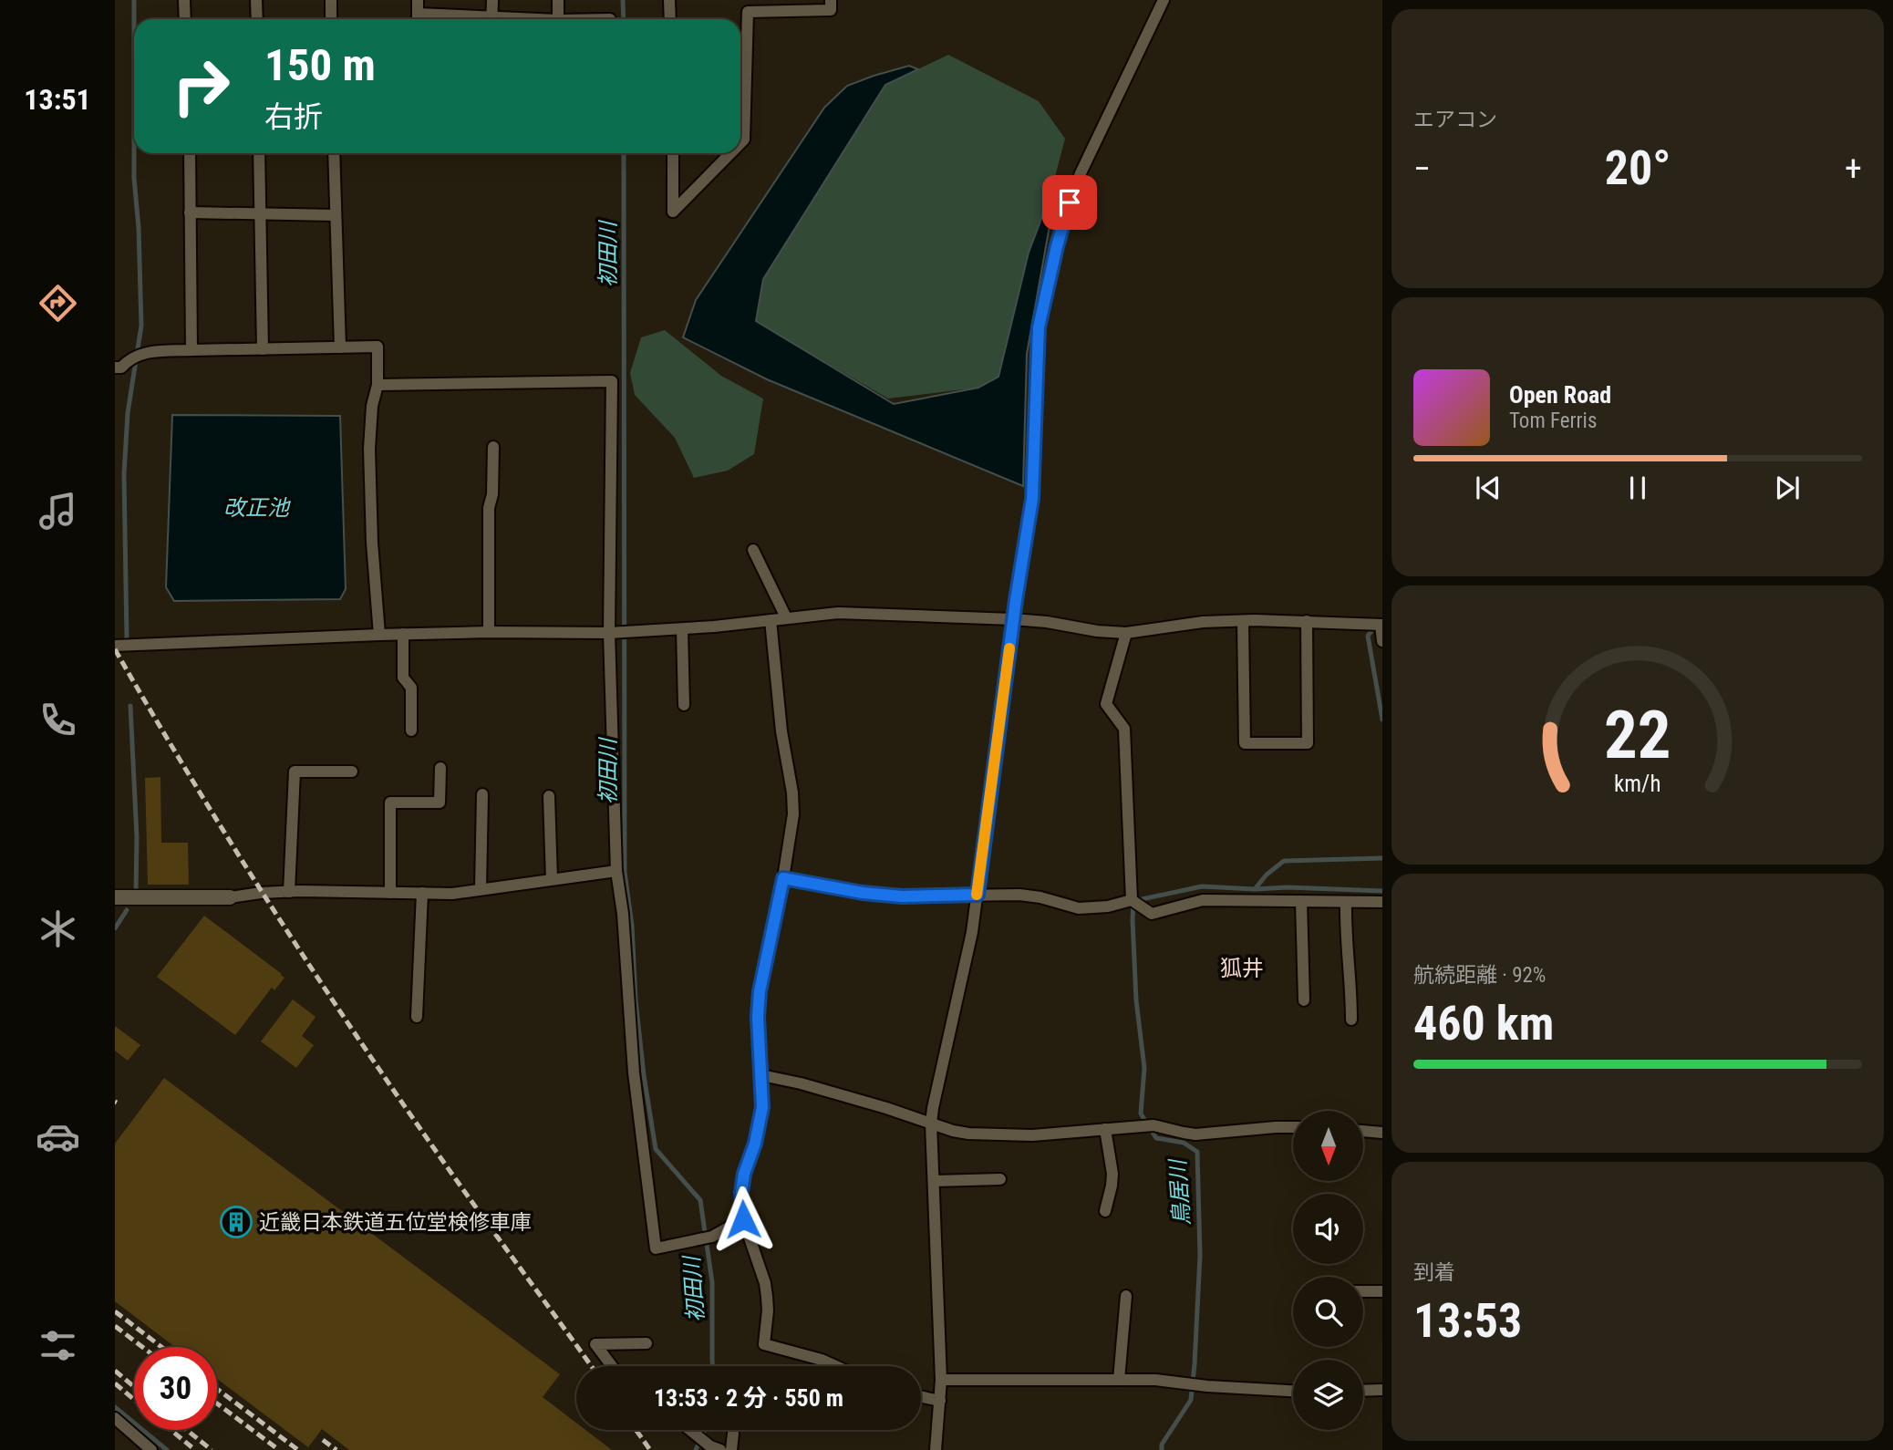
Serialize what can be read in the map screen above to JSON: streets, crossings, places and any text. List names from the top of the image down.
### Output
{
  "districts": ["狐井"],
  "water": ["初田川", "改正池", "鳥居川"],
  "places": {
    "building": ["近畿日本鉄道五位堂検修車庫"]
  },
  "north": "bottom",
  "page": {
    "tabs": "13:51",
    "tile": [
      "エアコン",
      ["航続距離 · 92%", "460 km"],
      ["到着", "13:53"]
    ],
    "turn": ["150 m", "右折"],
    "heat": ["−", "20°", "+"],
    "song": ["Open Road", "Tom Ferris"],
    "limit": "30",
    "trip": "13:53 · 2 分 · 550 m",
    "gauge": ["22", "km/h"]
  }
}
